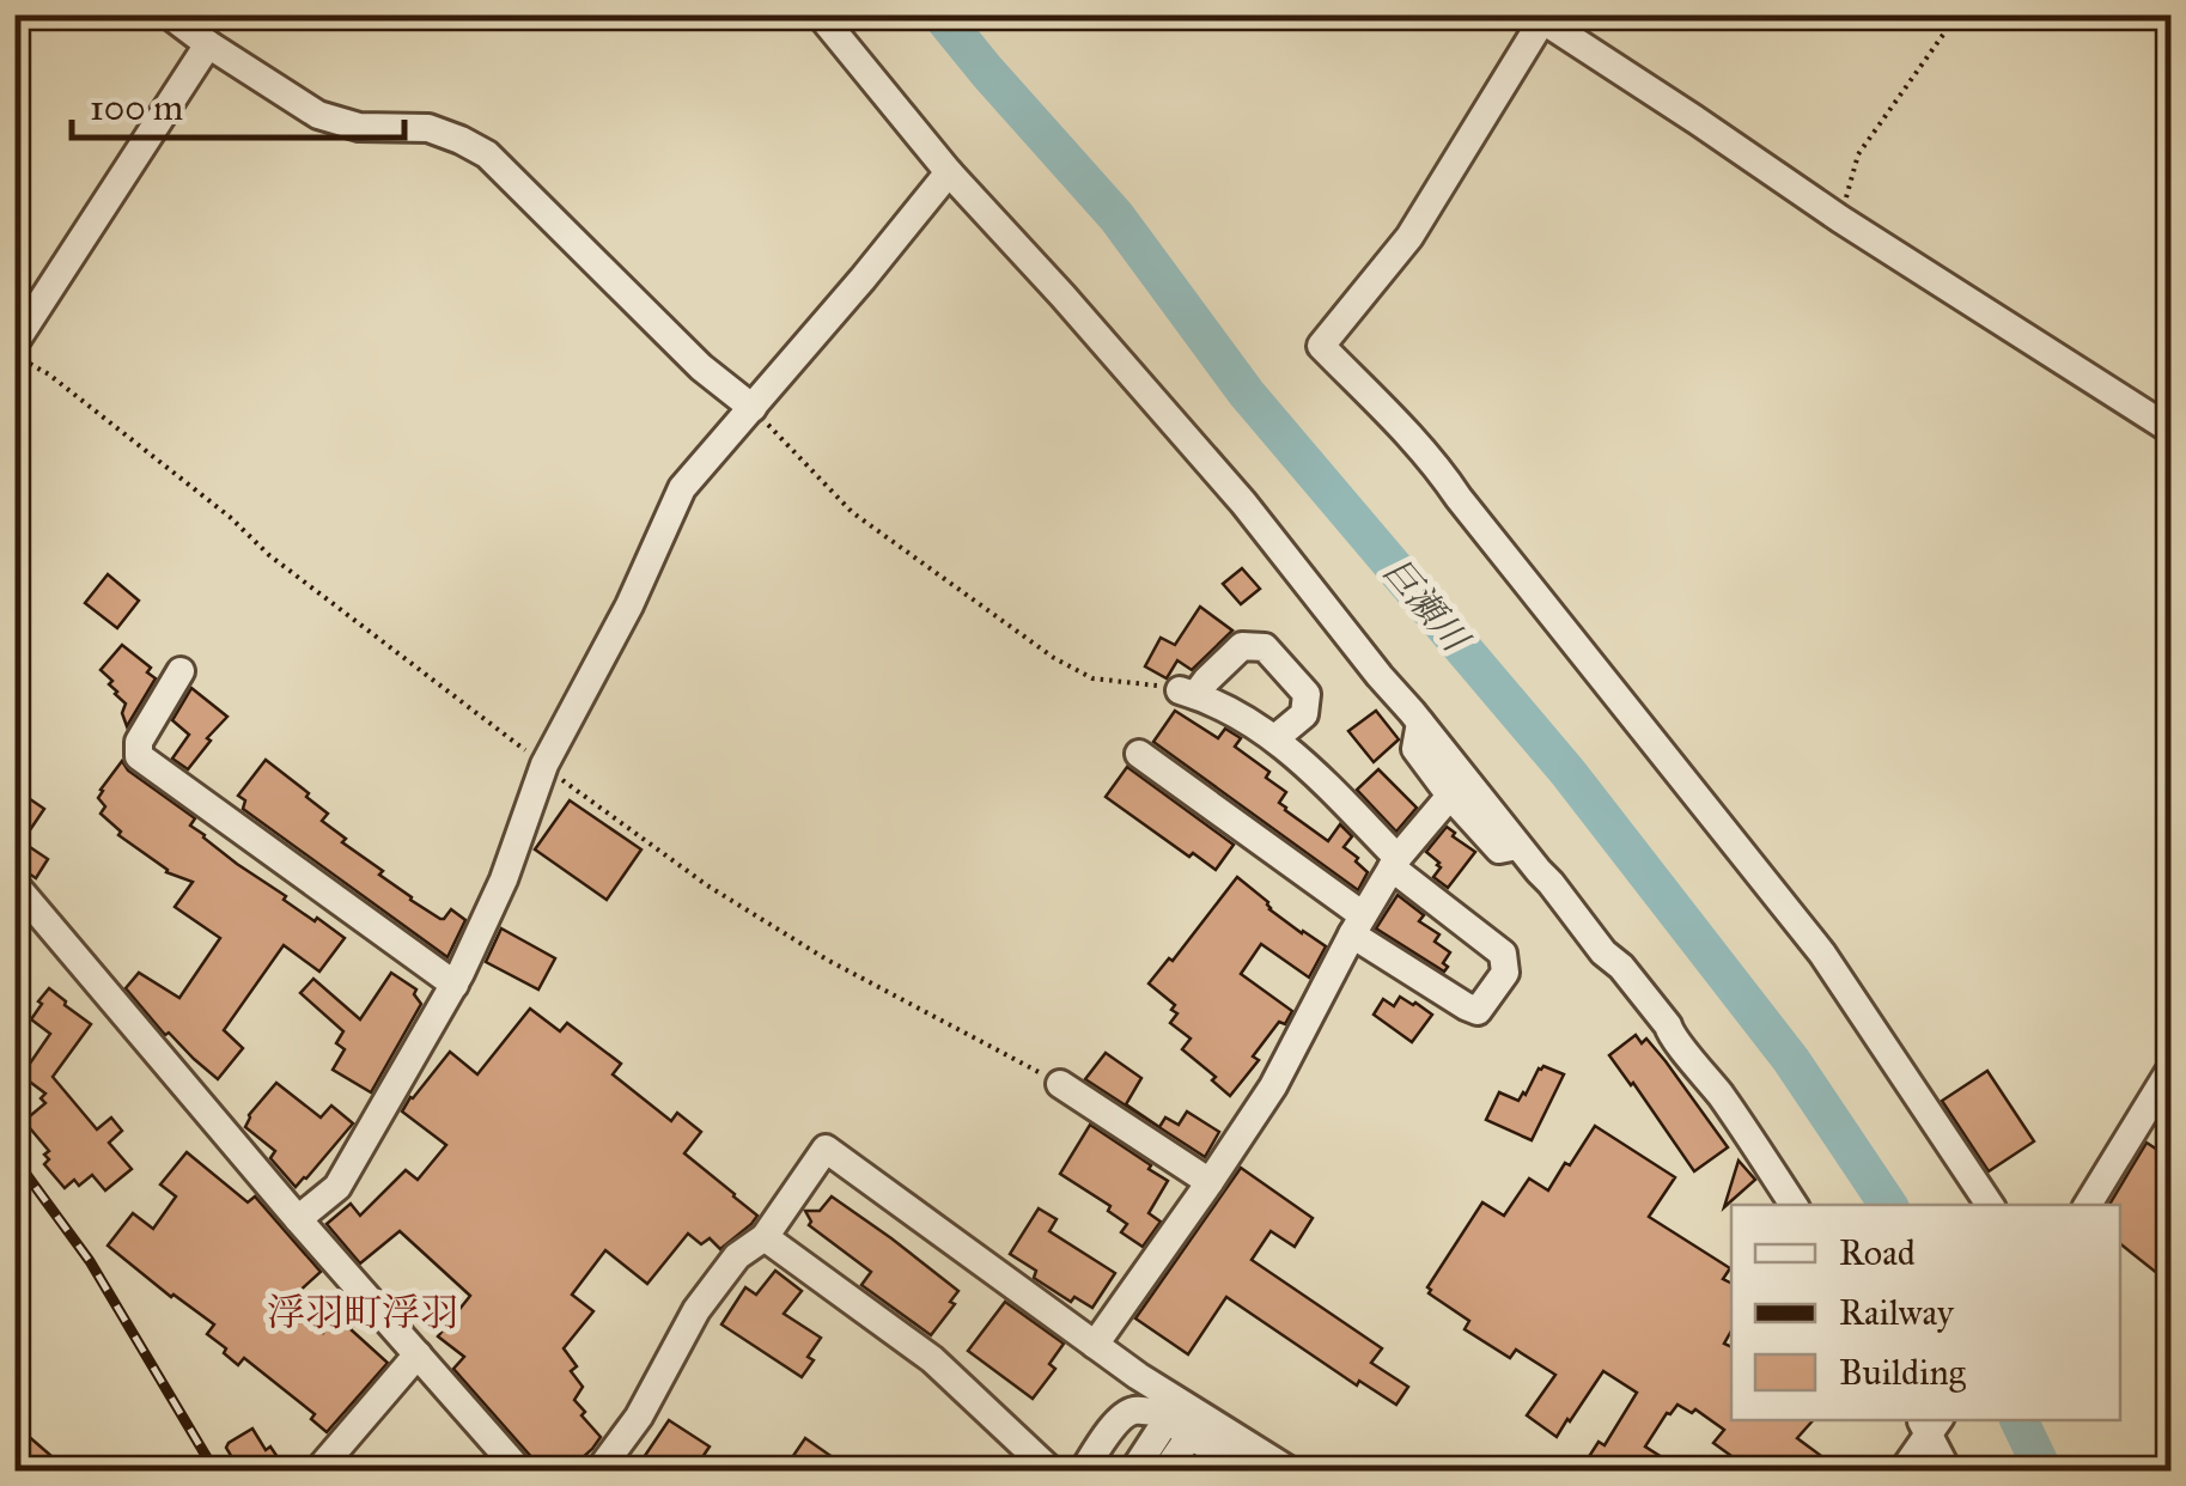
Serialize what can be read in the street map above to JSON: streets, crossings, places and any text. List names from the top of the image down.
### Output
{
  "districts": ["浮羽町浮羽"],
  "water": ["巨瀬川"],
  "legend": ["Road", "Railway", "Building"],
  "scale_bar": "100 m"
}
